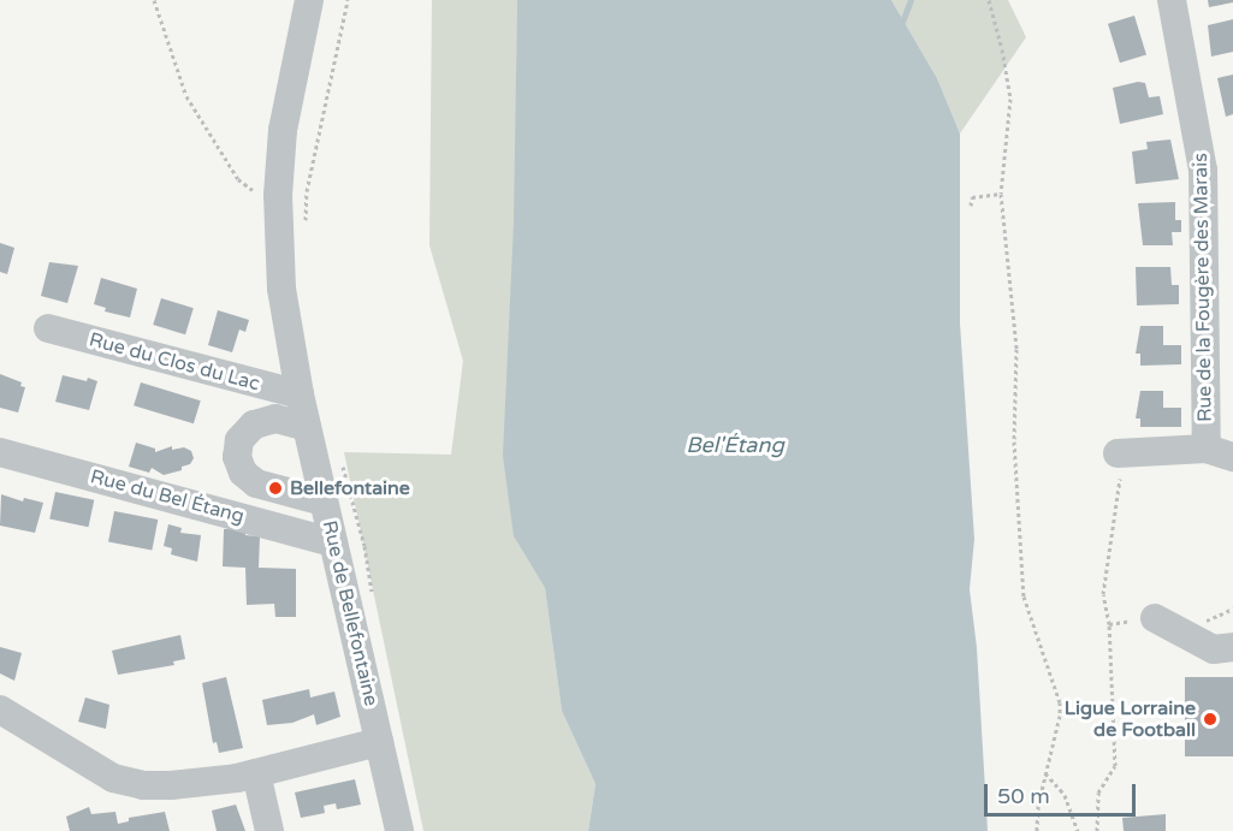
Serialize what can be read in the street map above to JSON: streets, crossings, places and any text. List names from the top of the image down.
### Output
{
  "streets": {
    "street": [
      "Rue de la Fougère des Marais",
      "Rue du Clos du Lac",
      "Rue du Bel Étang",
      "Rue de Bellefontaine"
    ]
  },
  "crossings": [
    ["Rue du Clos du Lac", "Rue de Bellefontaine"],
    ["Rue du Bel Étang", "Rue de Bellefontaine"]
  ],
  "water": ["Bel'Étang"],
  "places": ["Bellefontaine", "Ligue Lorraine de Football"],
  "scale_bar": "50 m"
}
